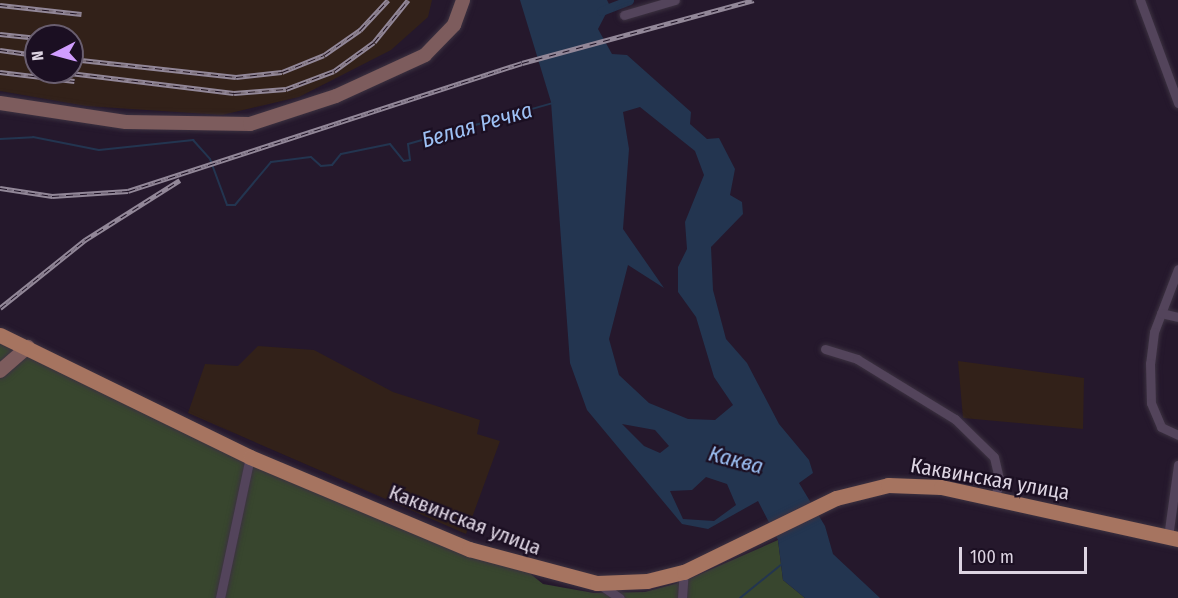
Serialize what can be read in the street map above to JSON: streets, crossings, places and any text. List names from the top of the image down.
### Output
{
  "streets": {
    "main road": ["Каквинская улица"]
  },
  "water": ["Белая Речка", "Каква"],
  "scale_bar": "100 m",
  "north": "left"
}
